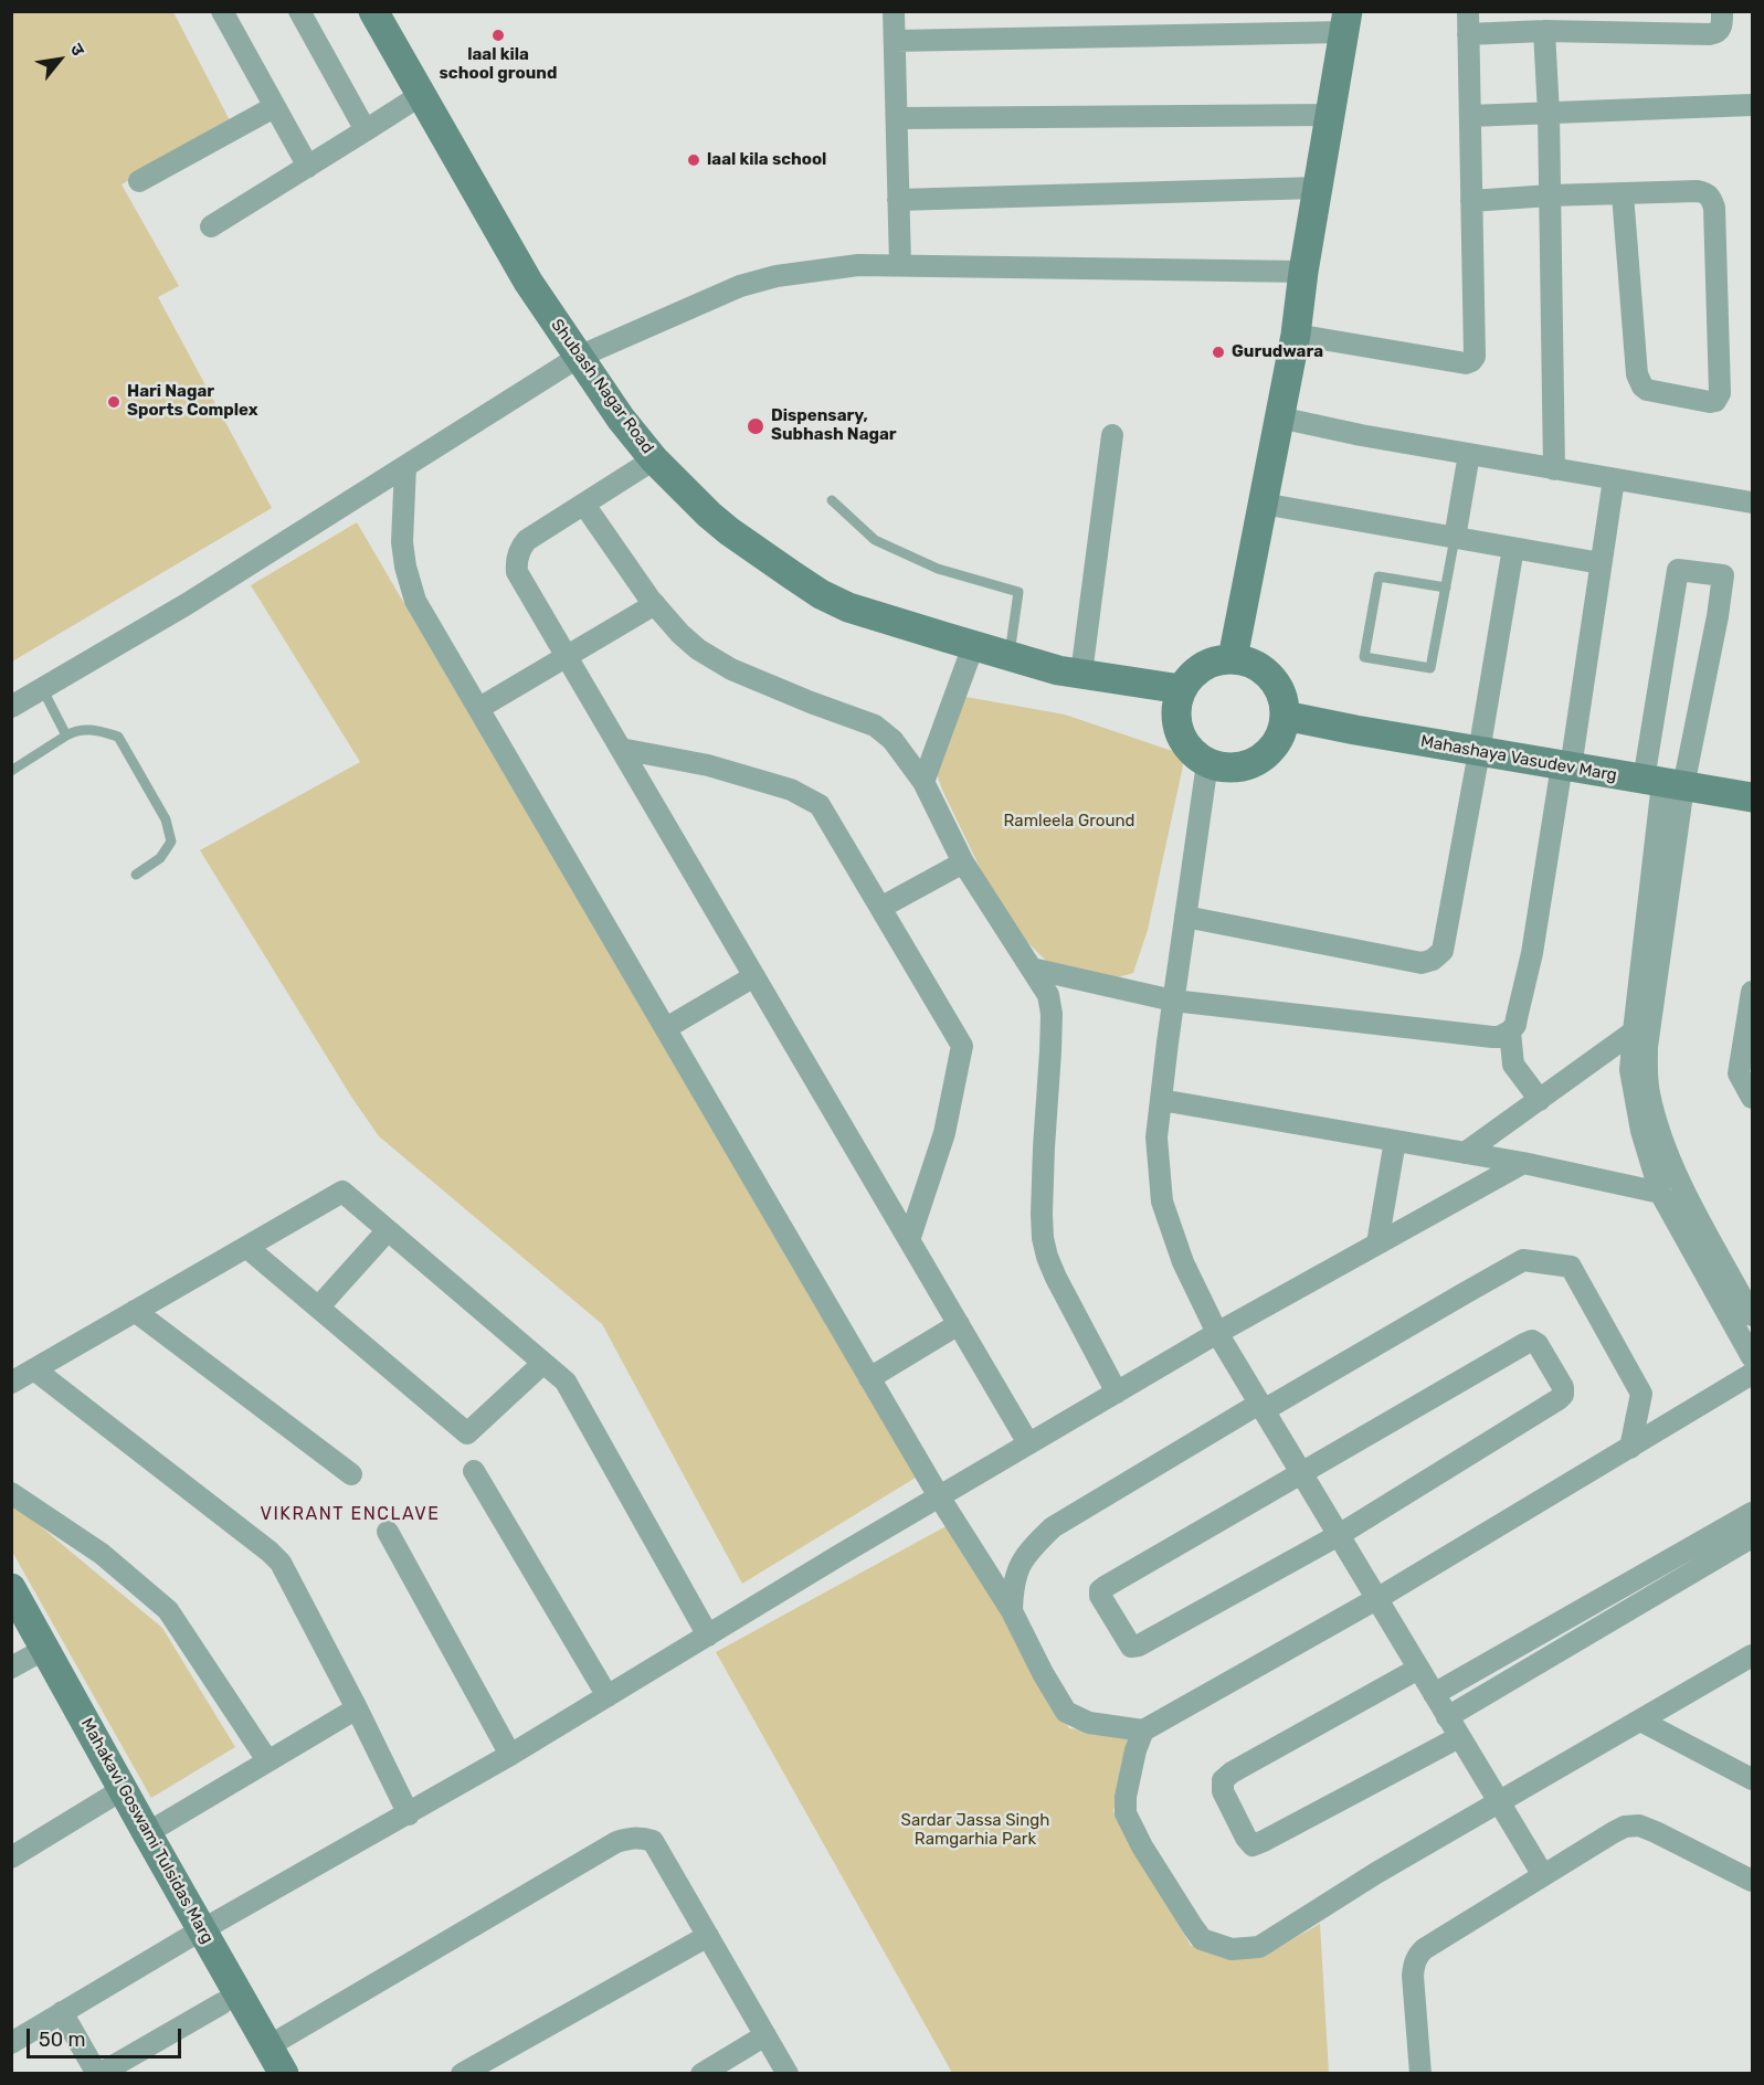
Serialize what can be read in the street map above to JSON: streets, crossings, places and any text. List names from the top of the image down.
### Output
{
  "streets": {
    "street": ["Shubash Nagar Road", "Mahashaya Vasudev Marg", "Mahakavi Goswami Tulsidas Marg"]
  },
  "crossings": [
    ["Shubash Nagar Road", "Mahashaya Vasudev Marg"]
  ],
  "districts": ["VIKRANT ENCLAVE"],
  "parks": ["Ramleela Ground", "Sardar Jassa Singh Ramgarhia Park"],
  "places": [
    "laal kila school ground",
    "laal kila school",
    "Gurudwara",
    "Hari Nagar Sports Complex",
    "Dispensary, Subhash Nagar"
  ],
  "scale_bar": "50 m",
  "north": "top right"
}
